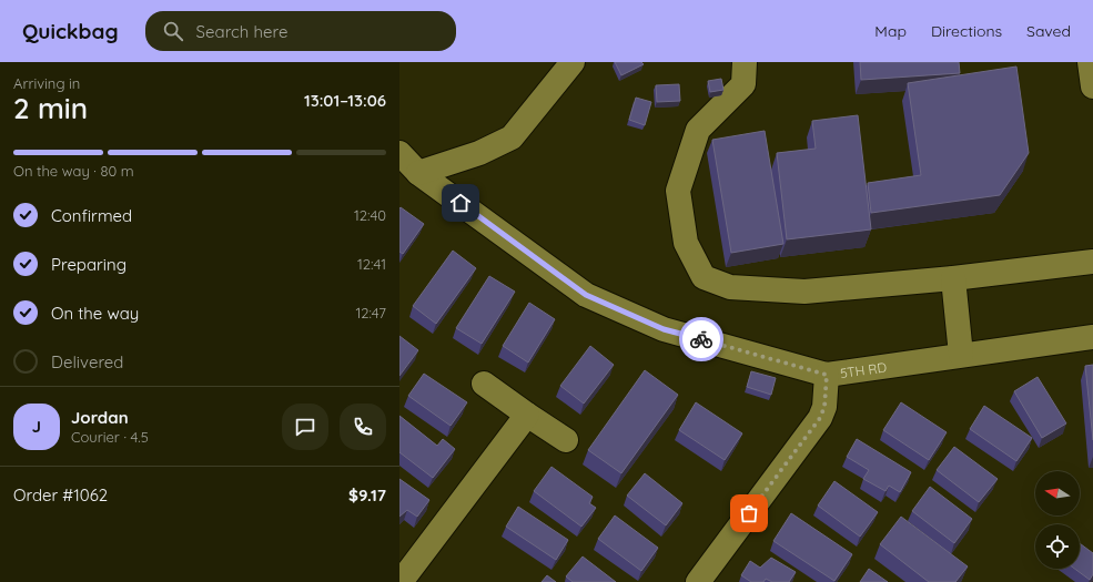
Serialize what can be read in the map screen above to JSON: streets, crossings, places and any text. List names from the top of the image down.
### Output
{
  "streets": {
    "street": ["5TH RD"]
  },
  "north": "left",
  "page": {
    "header": "Quickbag",
    "search": "Search here",
    "nav": ["Map", "Directions", "Saved"],
    "heading": ["2 min", "Arriving in", "13:01–13:06"],
    "panel": [
      "Jordan",
      "Courier · 4.5",
      "Order #1062",
      "$9.17"
    ],
    "bar": "On the way · 80 m",
    "list": [
      ["Confirmed", "12:40"],
      ["Preparing", "12:41"],
      ["On the way", "12:47"],
      "Delivered"
    ],
    "round": "J"
  }
}
